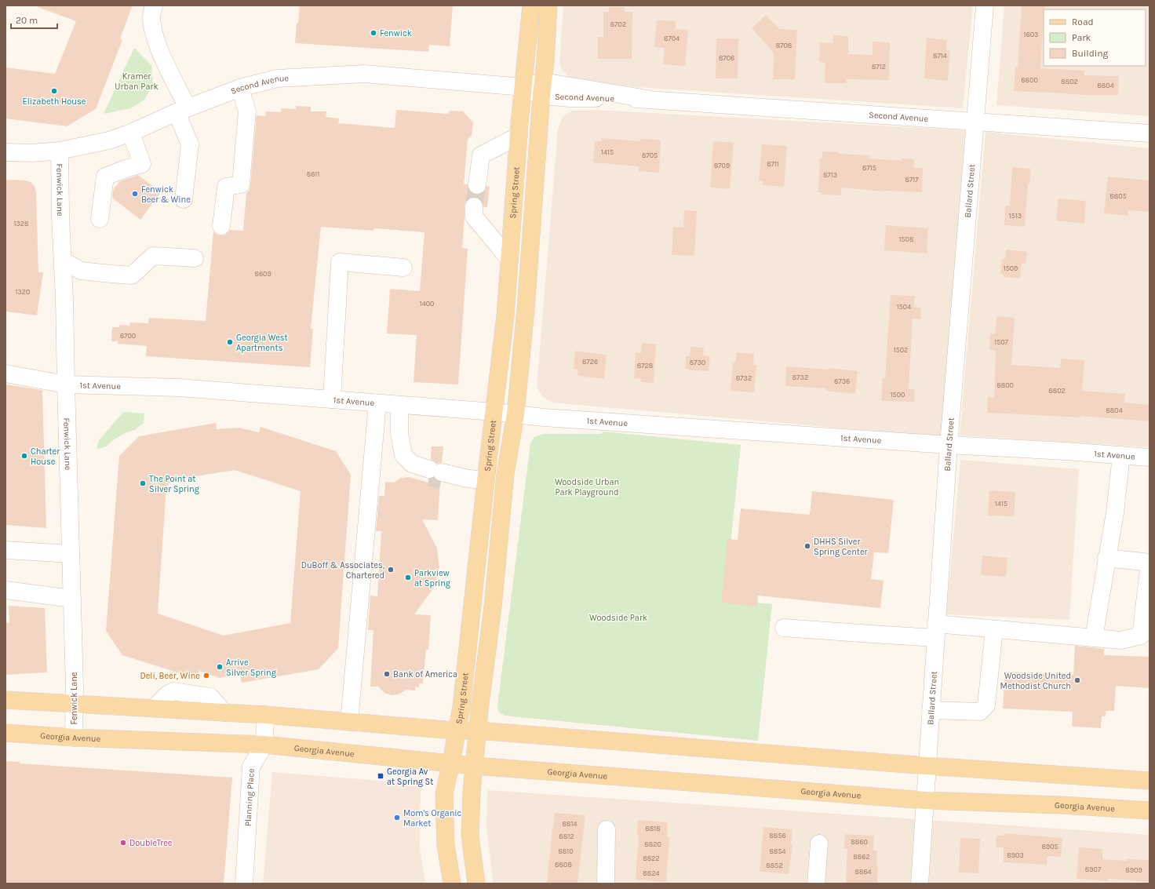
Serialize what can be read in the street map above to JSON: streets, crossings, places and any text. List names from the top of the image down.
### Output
{
  "streets": {
    "main road": ["Spring Street", "Georgia Avenue"],
    "street": [
      "Second Avenue",
      "Fenwick Lane",
      "Ballard Street",
      "1st Avenue",
      "Planning Place"
    ]
  },
  "crossings": [
    ["Second Avenue", "Fenwick Lane"],
    ["Second Avenue", "Ballard Street"],
    ["Second Avenue", "Spring Street"],
    ["Fenwick Lane", "1st Avenue"],
    ["Fenwick Lane", "Georgia Avenue"],
    ["Ballard Street", "1st Avenue"],
    ["Ballard Street", "Georgia Avenue"],
    ["Spring Street", "1st Avenue"],
    ["Spring Street", "Georgia Avenue"],
    ["Georgia Avenue", "Planning Place"]
  ],
  "parks": ["Kramer Urban Park", "Woodside Urban Park Playground", "Woodside Park"],
  "places": {
    "other": [
      "Fenwick",
      "Elizabeth House",
      "Fenwick Beer & Wine",
      "Georgia West Apartments",
      "Charter House",
      "The Point at Silver Spring",
      "DHHS Silver Spring Center",
      "DuBoff & Associates, Chartered",
      "Parkview at Spring",
      "Arrive Silver Spring",
      "Bank of America",
      "Deli, Beer, Wine",
      "Woodside United Methodist Church",
      "Mom's Organic Market",
      "DoubleTree"
    ],
    "transit": ["Georgia Av at Spring St"]
  },
  "house_numbers": [
    "8702",
    "1603",
    "8704",
    "8708",
    "8714",
    "8706",
    "8712",
    "8800",
    "8802",
    "8804",
    "1415",
    "8705",
    "8711",
    "8709",
    "8715",
    "8611",
    "8713",
    "8717",
    "8805",
    "1513",
    "1328",
    "1508",
    "1509",
    "8609",
    "1320",
    "1400",
    "1504",
    "8700",
    "1507",
    "1502",
    "8726",
    "8730",
    "8728",
    "8732",
    "8732",
    "8736",
    "8800",
    "8802",
    "1500",
    "8804",
    "1415",
    "8814",
    "8818",
    "8856",
    "8812",
    "8860",
    "8820",
    "8905",
    "8810",
    "8854",
    "8903",
    "8862",
    "8822",
    "8808",
    "8852",
    "8907",
    "8909",
    "8864",
    "8824"
  ],
  "legend": ["Road", "Park", "Building"],
  "scale_bar": "20 m"
}
